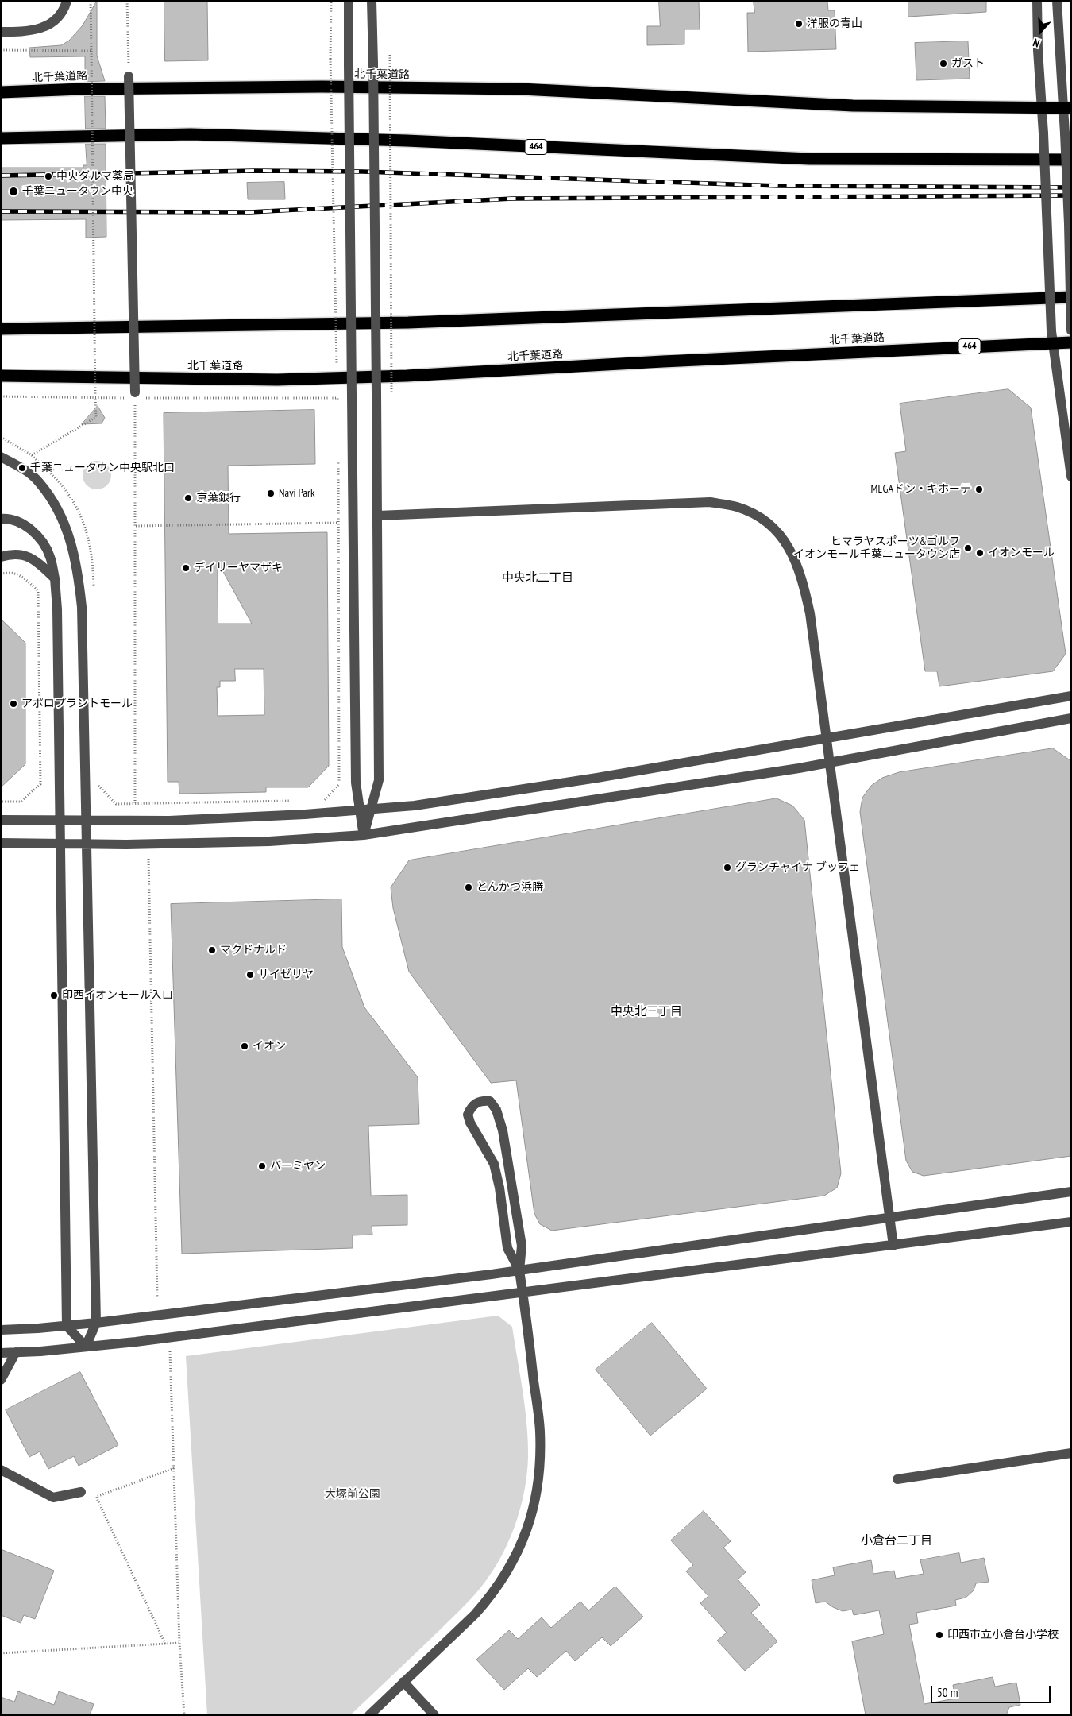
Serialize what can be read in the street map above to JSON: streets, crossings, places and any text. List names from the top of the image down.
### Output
{
  "streets": {
    "highway": ["北千葉道路", "464"]
  },
  "districts": ["中央北二丁目", "中央北三丁目", "小倉台二丁目"],
  "parks": ["大塚前公園"],
  "places": [
    "洋服の青山",
    "ガスト",
    "中央ダルマ薬局",
    "千葉ニュータウン中央",
    "千葉ニュータウン中央駅北口",
    "MEGAドン・キホーテ",
    "Navi Park",
    "京葉銀行",
    "ヒマラヤスポーツ&ゴルフ イオンモール千葉ニュータウン店",
    "イオンモール",
    "デイリーヤマザキ",
    "アポロプラントモール",
    "グランチャイナ ブッフェ",
    "とんかつ浜勝",
    "マクドナルド",
    "サイゼリヤ",
    "印西イオンモール入口",
    "イオン",
    "バーミヤン",
    "印西市立小倉台小学校"
  ],
  "scale_bar": "50 m",
  "north": "bottom"
}
